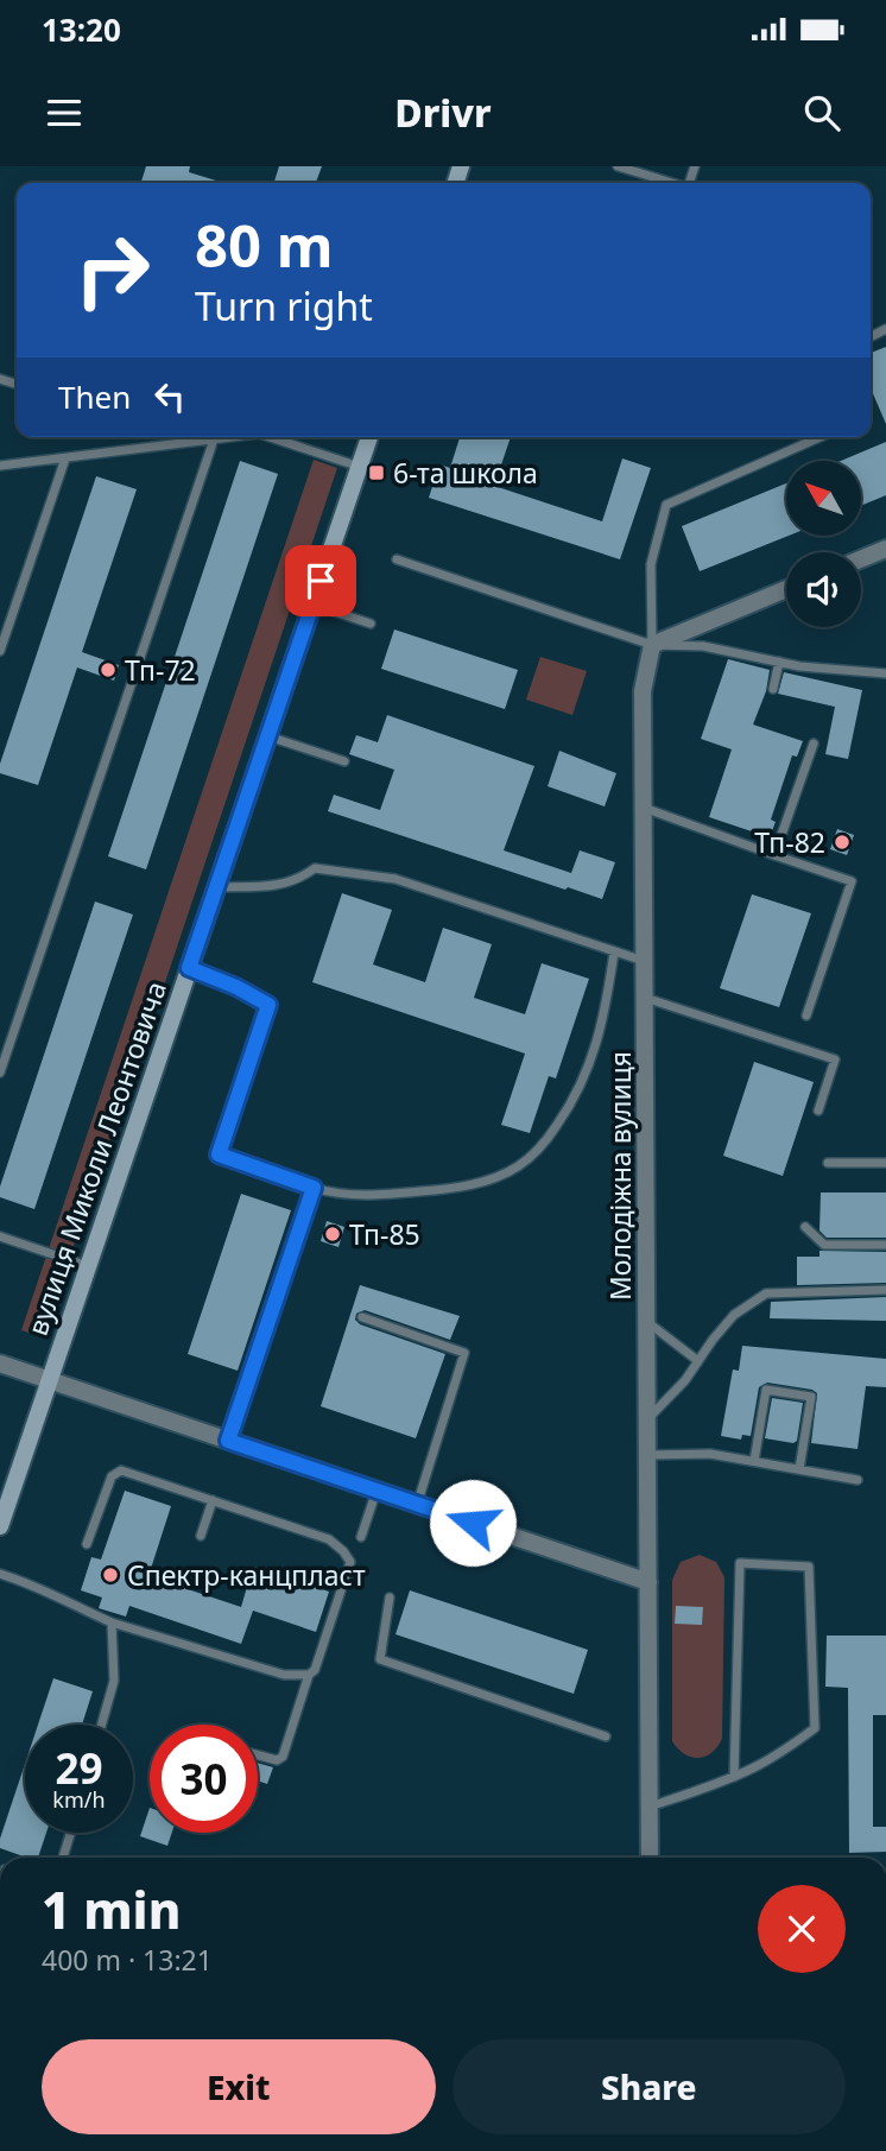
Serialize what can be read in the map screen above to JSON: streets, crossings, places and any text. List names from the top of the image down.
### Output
{
  "streets": {
    "street": ["вулиця Миколи Леонтовича", "Молодіжна вулиця"]
  },
  "places": {
    "transit": ["6-та школа"],
    "other": [
      "Тп-72",
      "Тп-82",
      "Тп-85",
      "Спектр-канцпласт"
    ]
  },
  "north": "top left",
  "page": {
    "status": "13:20",
    "header": "Drivr",
    "turn": ["80 m", "Turn right"],
    "then": "Then",
    "speed": "29 km/h",
    "limit": "30",
    "heading": ["1 min", "400 m · 13:21"],
    "buttons": ["Exit", "Share"]
  }
}
